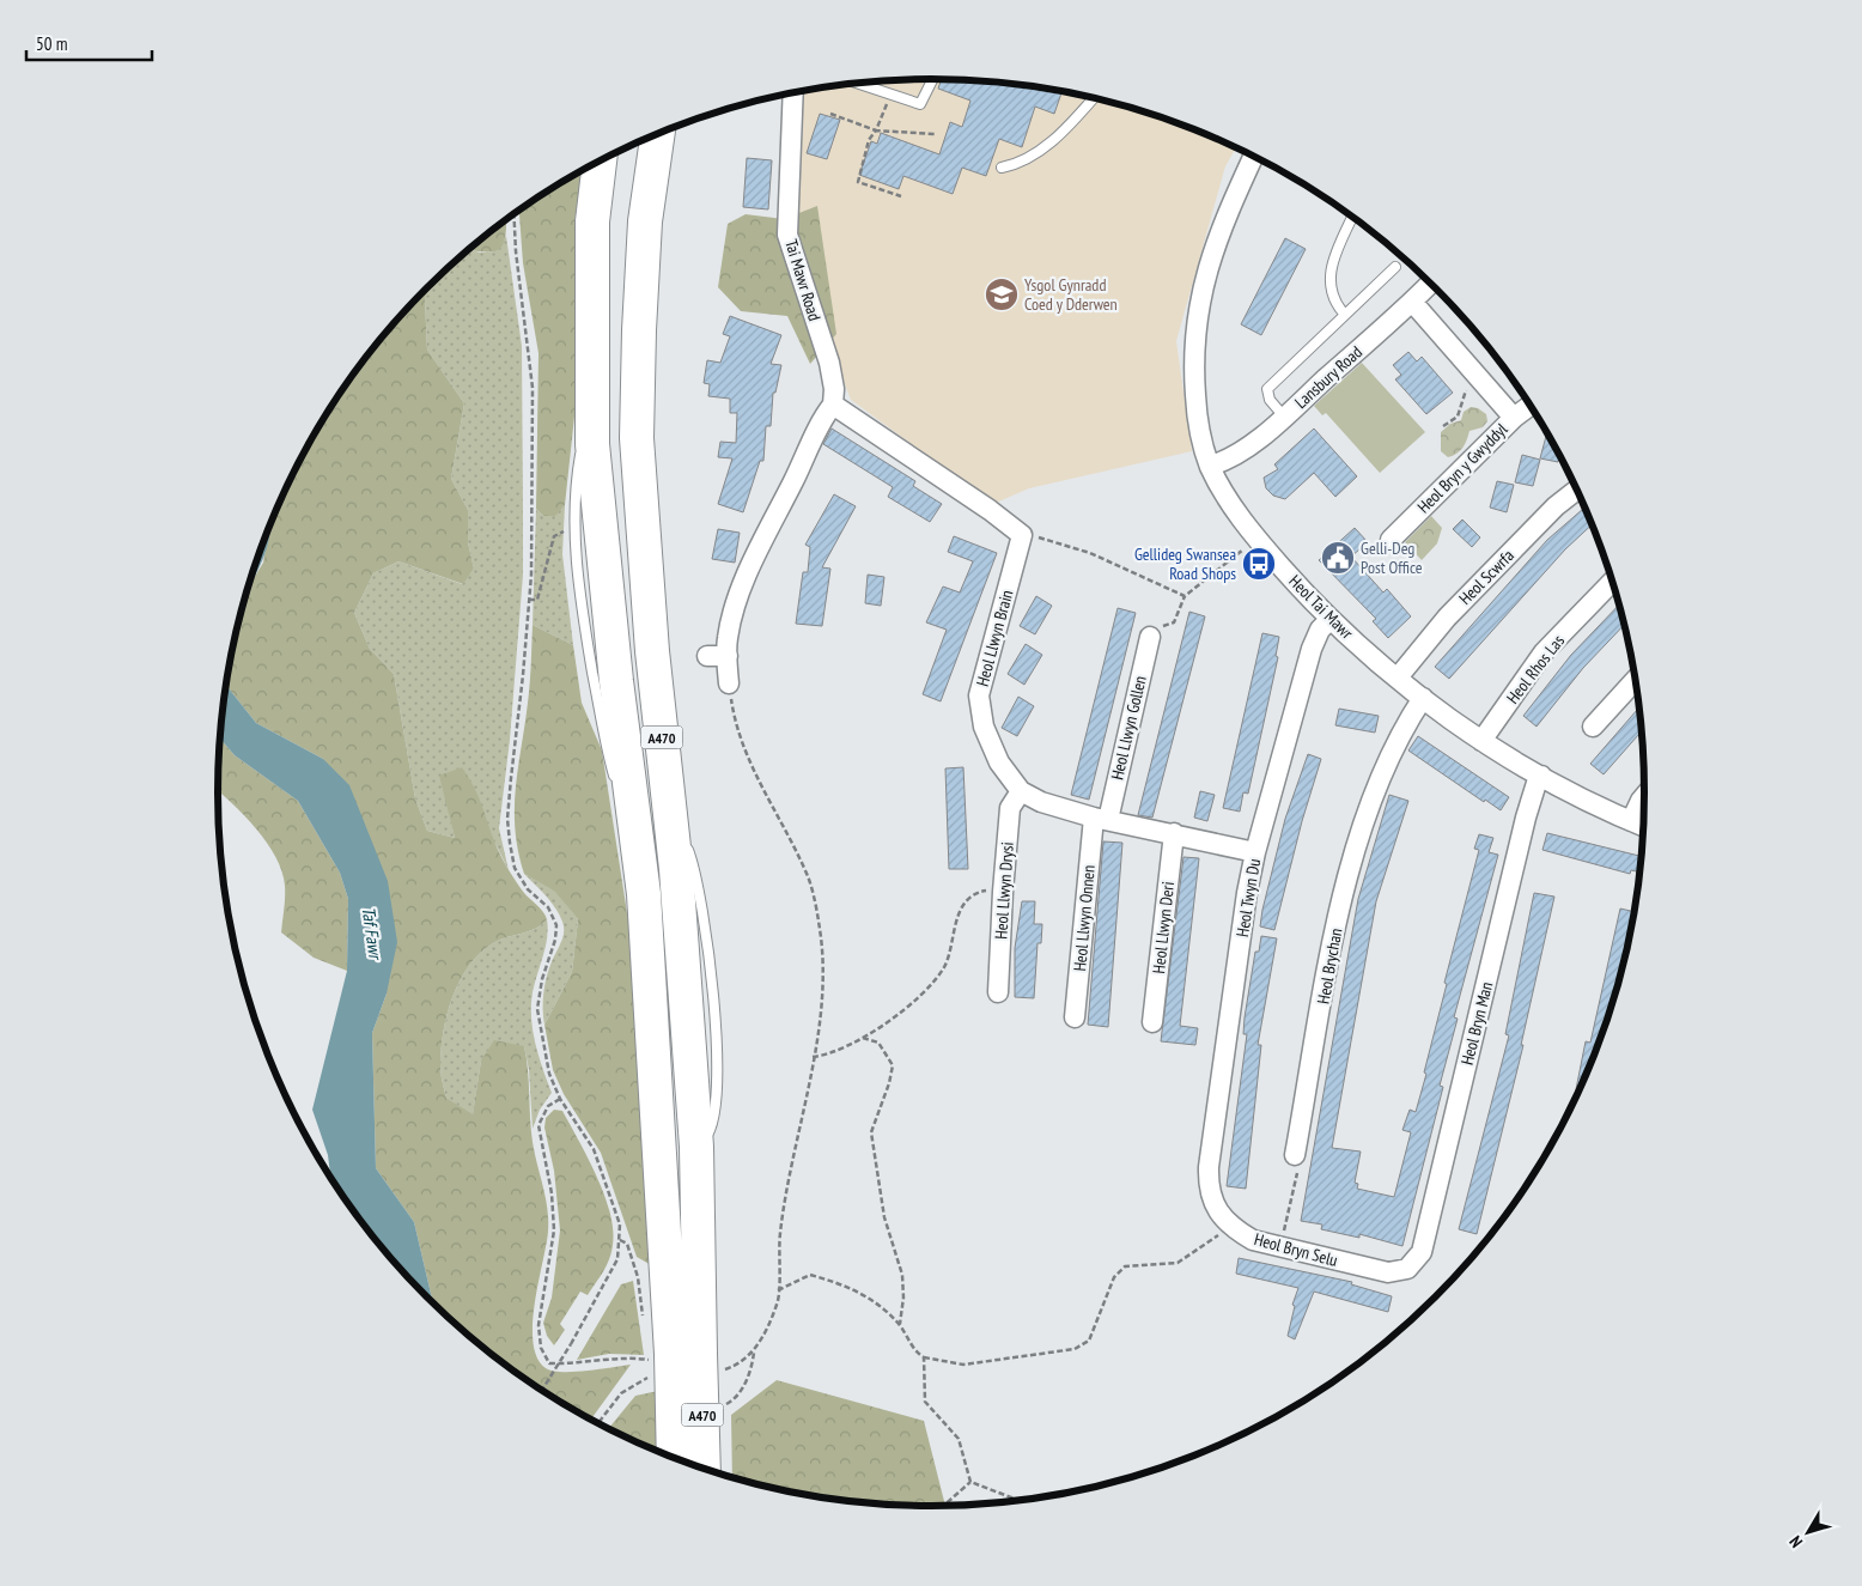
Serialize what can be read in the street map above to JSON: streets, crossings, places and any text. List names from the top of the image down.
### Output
{
  "streets": {
    "highway": ["A470"],
    "street": [
      "Tai Mawr Road",
      "Lansbury Road",
      "Heol Bryn y Gwyddyl",
      "Heol Scwrfa",
      "Heol Tai Mawr",
      "Heol Llwyn Brain",
      "Heol Rhos Las",
      "Heol Llwyn Gollen",
      "Heol Llwyn Drysi",
      "Heol Twyn Du",
      "Heol Llwyn Onnen",
      "Heol Llwyn Deri",
      "Heol Brychan",
      "Heol Bryn Man",
      "Heol Bryn Selu"
    ]
  },
  "crossings": [
    ["Lansbury Road", "Heol Tai Mawr"],
    ["Heol Scwrfa", "Heol Tai Mawr"],
    ["Heol Tai Mawr", "Heol Rhos Las"],
    ["Heol Tai Mawr", "Heol Twyn Du"],
    ["Heol Tai Mawr", "Heol Brychan"],
    ["Heol Tai Mawr", "Heol Bryn Man"],
    ["Heol Llwyn Brain", "Heol Llwyn Gollen"],
    ["Heol Llwyn Brain", "Heol Llwyn Drysi"],
    ["Heol Llwyn Brain", "Heol Twyn Du"],
    ["Heol Llwyn Brain", "Heol Llwyn Onnen"],
    ["Heol Llwyn Brain", "Heol Llwyn Deri"],
    ["Heol Llwyn Gollen", "Heol Llwyn Onnen"],
    ["Heol Twyn Du", "Heol Bryn Selu"],
    ["Heol Bryn Man", "Heol Bryn Selu"]
  ],
  "water": ["Taf Fawr"],
  "places": {
    "school or university": ["Ysgol Gynradd Coed y Dderwen"],
    "public building": ["Gelli-Deg Post Office"],
    "bus stop": ["Gellideg Swansea Road Shops"]
  },
  "scale_bar": "50 m",
  "north": "bottom left"
}
